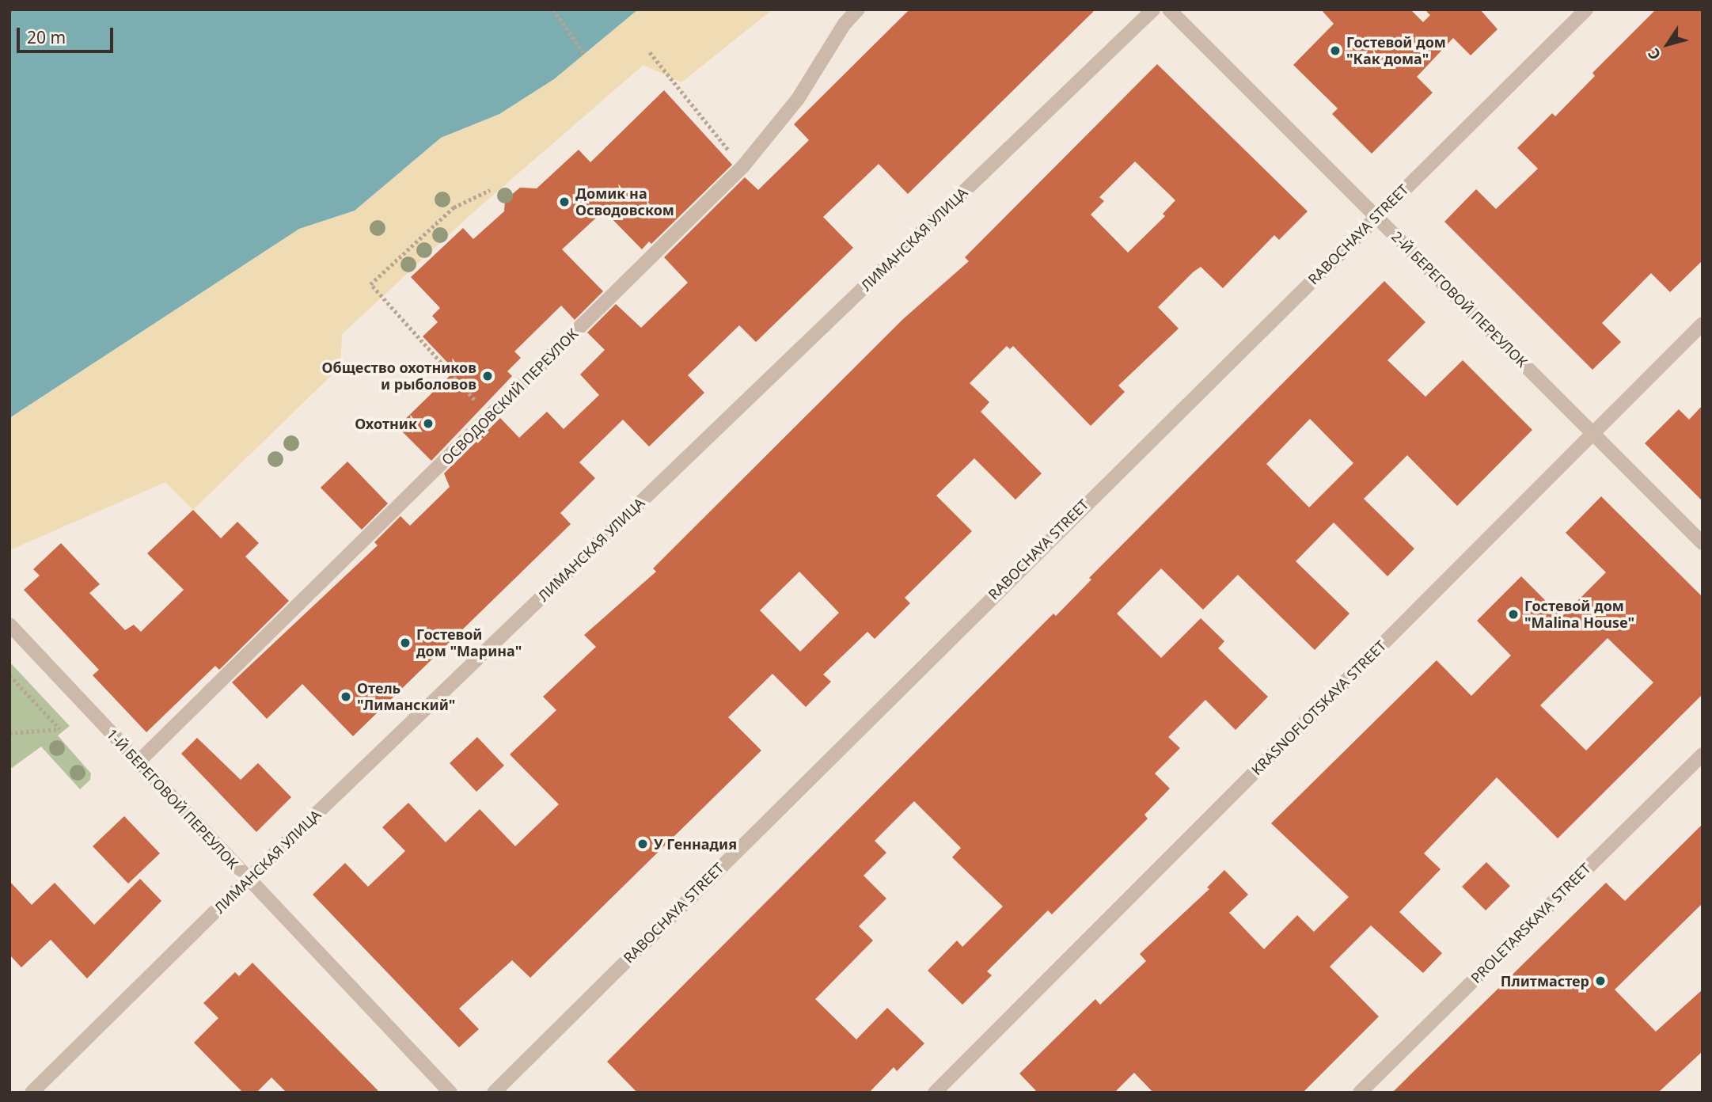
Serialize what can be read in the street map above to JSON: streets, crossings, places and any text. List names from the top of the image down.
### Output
{
  "streets": {
    "street": [
      "RABOCHAYA STREET",
      "ЛИМАНСКАЯ УЛИЦА",
      "2-Й БЕРЕГОВОЙ ПЕРЕУЛОК",
      "ОСВОДОВСКИЙ ПЕРЕУЛОК",
      "KRASNOFLOTSKAYA STREET",
      "1-Й БЕРЕГОВОЙ ПЕРЕУЛОК",
      "PROLETARSKAYA STREET"
    ]
  },
  "crossings": [
    ["RABOCHAYA STREET", "2-Й БЕРЕГОВОЙ ПЕРЕУЛОК"],
    ["ЛИМАНСКАЯ УЛИЦА", "1-Й БЕРЕГОВОЙ ПЕРЕУЛОК"],
    ["2-Й БЕРЕГОВОЙ ПЕРЕУЛОК", "KRASNOFLOTSKAYA STREET"],
    ["ОСВОДОВСКИЙ ПЕРЕУЛОК", "1-Й БЕРЕГОВОЙ ПЕРЕУЛОК"]
  ],
  "places": [
    "Гостевой дом \"Как дома\"",
    "Домик на Осводовском",
    "Общество охотников и рыболовов",
    "Охотник",
    "Гостевой дом \"Malina House\"",
    "Гостевой дом \"Марина\"",
    "Отель \"Лиманский\"",
    "У Геннадия",
    "Плитмастер"
  ],
  "scale_bar": "20 m",
  "north": "bottom left"
}
